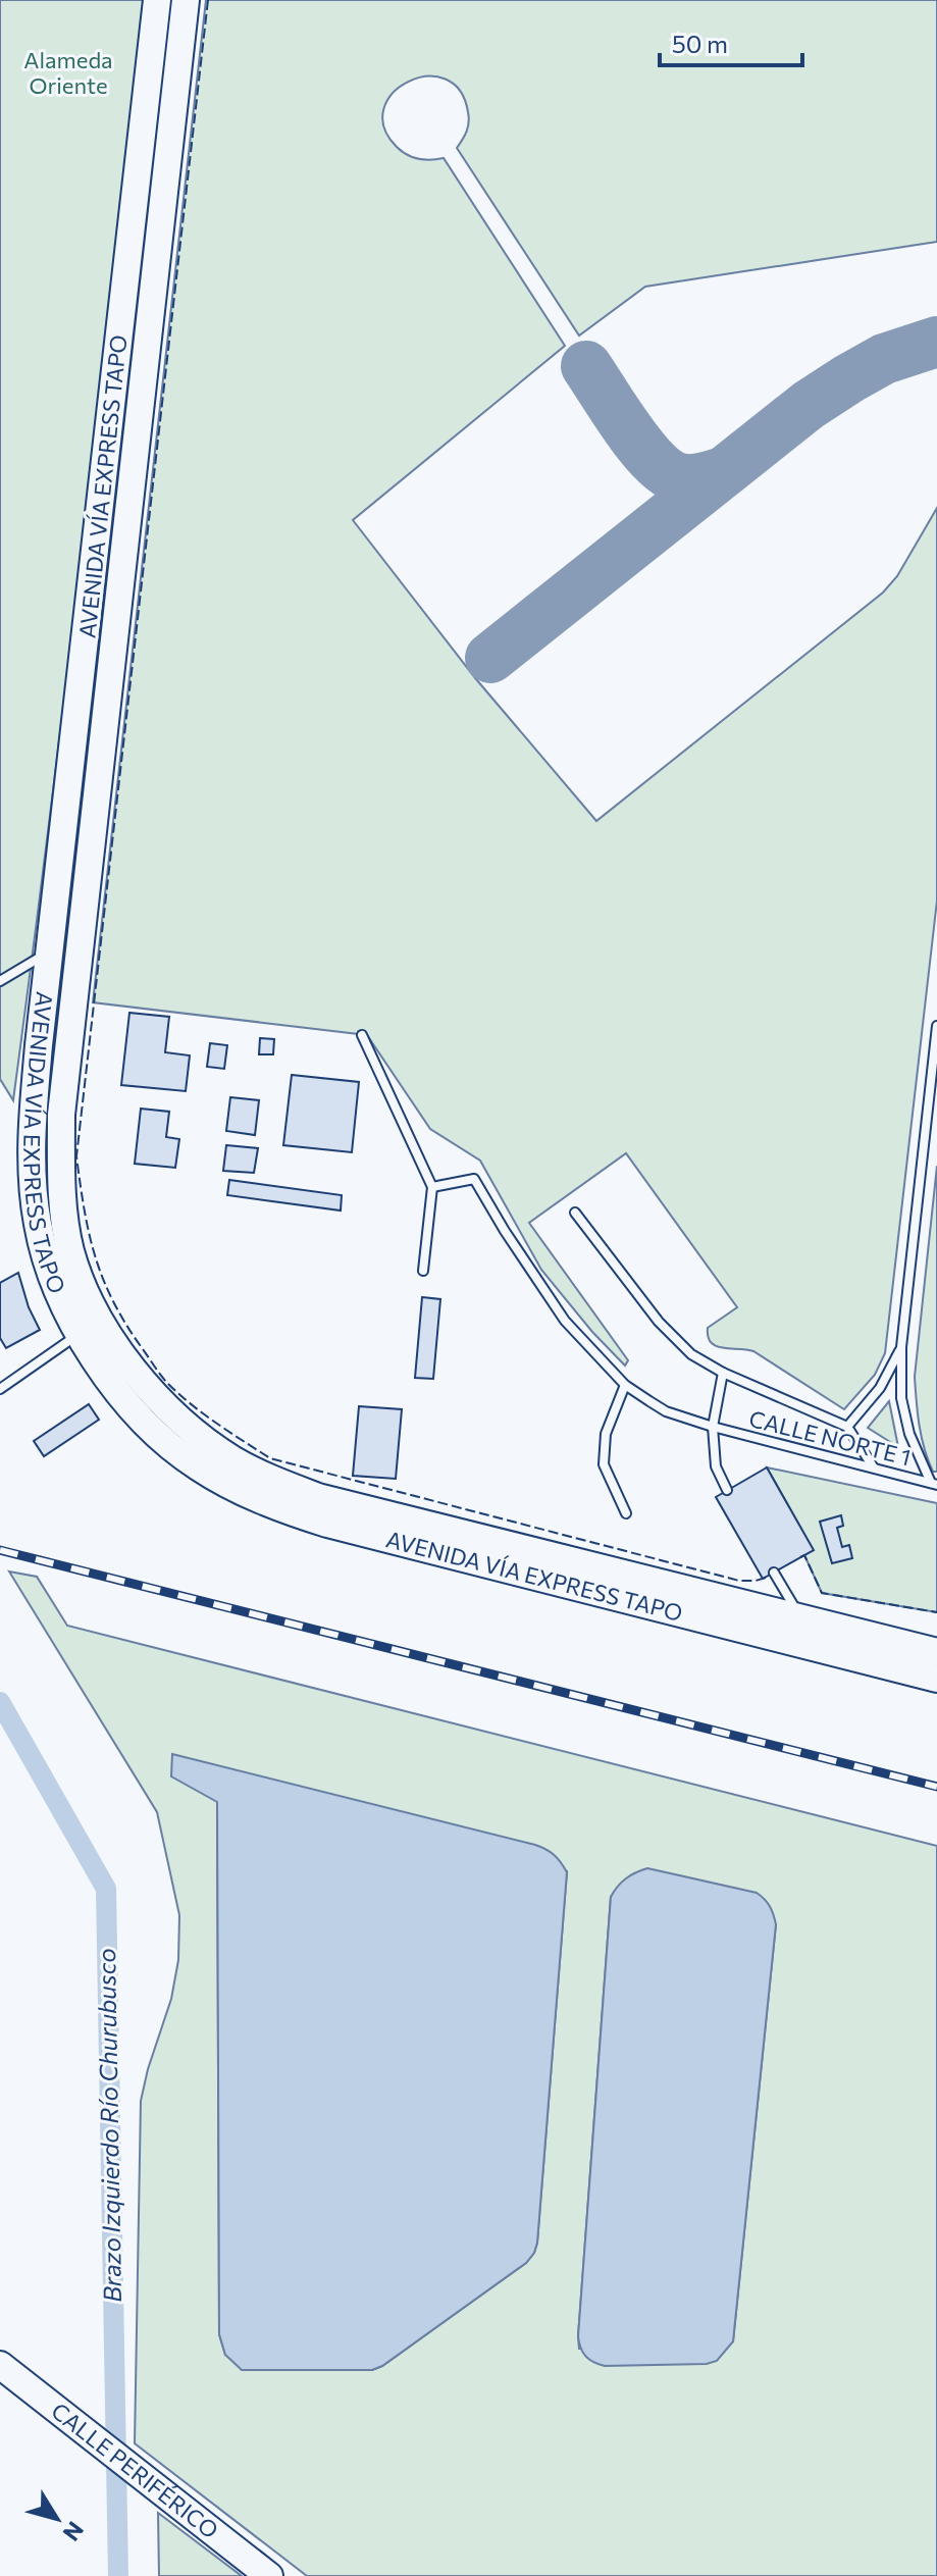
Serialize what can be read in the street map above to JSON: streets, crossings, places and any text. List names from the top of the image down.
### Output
{
  "streets": {
    "main road": ["AVENIDA VÍA EXPRESS TAPO", "CALLE PERIFÉRICO"],
    "lane": ["CALLE NORTE 1"]
  },
  "water": ["Brazo Izquierdo Río Churubusco"],
  "parks": ["Alameda Oriente"],
  "scale_bar": "50 m",
  "north": "bottom right"
}
